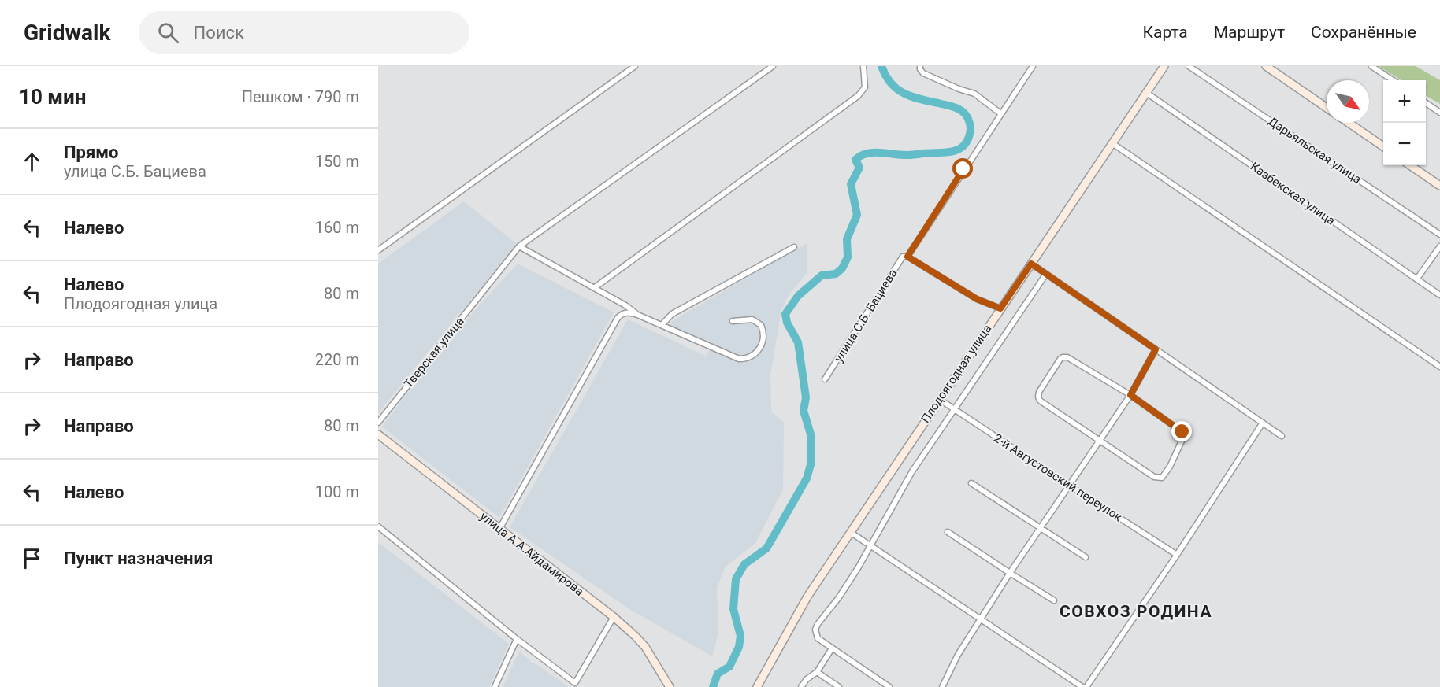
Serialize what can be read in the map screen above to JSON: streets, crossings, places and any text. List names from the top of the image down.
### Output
{
  "streets": {
    "street": [
      "Дарьяльская улица",
      "Казбекская улица",
      "улица С.Б. Бациева",
      "Тверская улица",
      "Плодоягодная улица",
      "2-й Августовский переулок",
      "улица А.А.Айдамирова"
    ]
  },
  "crossings": [
    ["Казбекская улица", "Плодоягодная улица"],
    ["Плодоягодная улица", "2-й Августовский переулок"]
  ],
  "districts": ["СОВХОЗ РОДИНА"],
  "north": "bottom right",
  "page": {
    "header": "Gridwalk",
    "search": "Поиск",
    "nav": ["Карта", "Маршрут", "Сохранённые"],
    "heading": ["10 мин", "Пешком · 790 m"],
    "map_buttons": ["+", "−"],
    "list": [
      ["Прямо", "улица С.Б. Бациева", "150 m"],
      ["Налево", "160 m"],
      ["Налево", "Плодоягодная улица", "80 m"],
      ["Направо", "220 m"],
      ["Направо", "80 m"],
      ["Налево", "100 m"],
      "Пункт назначения"
    ]
  }
}
